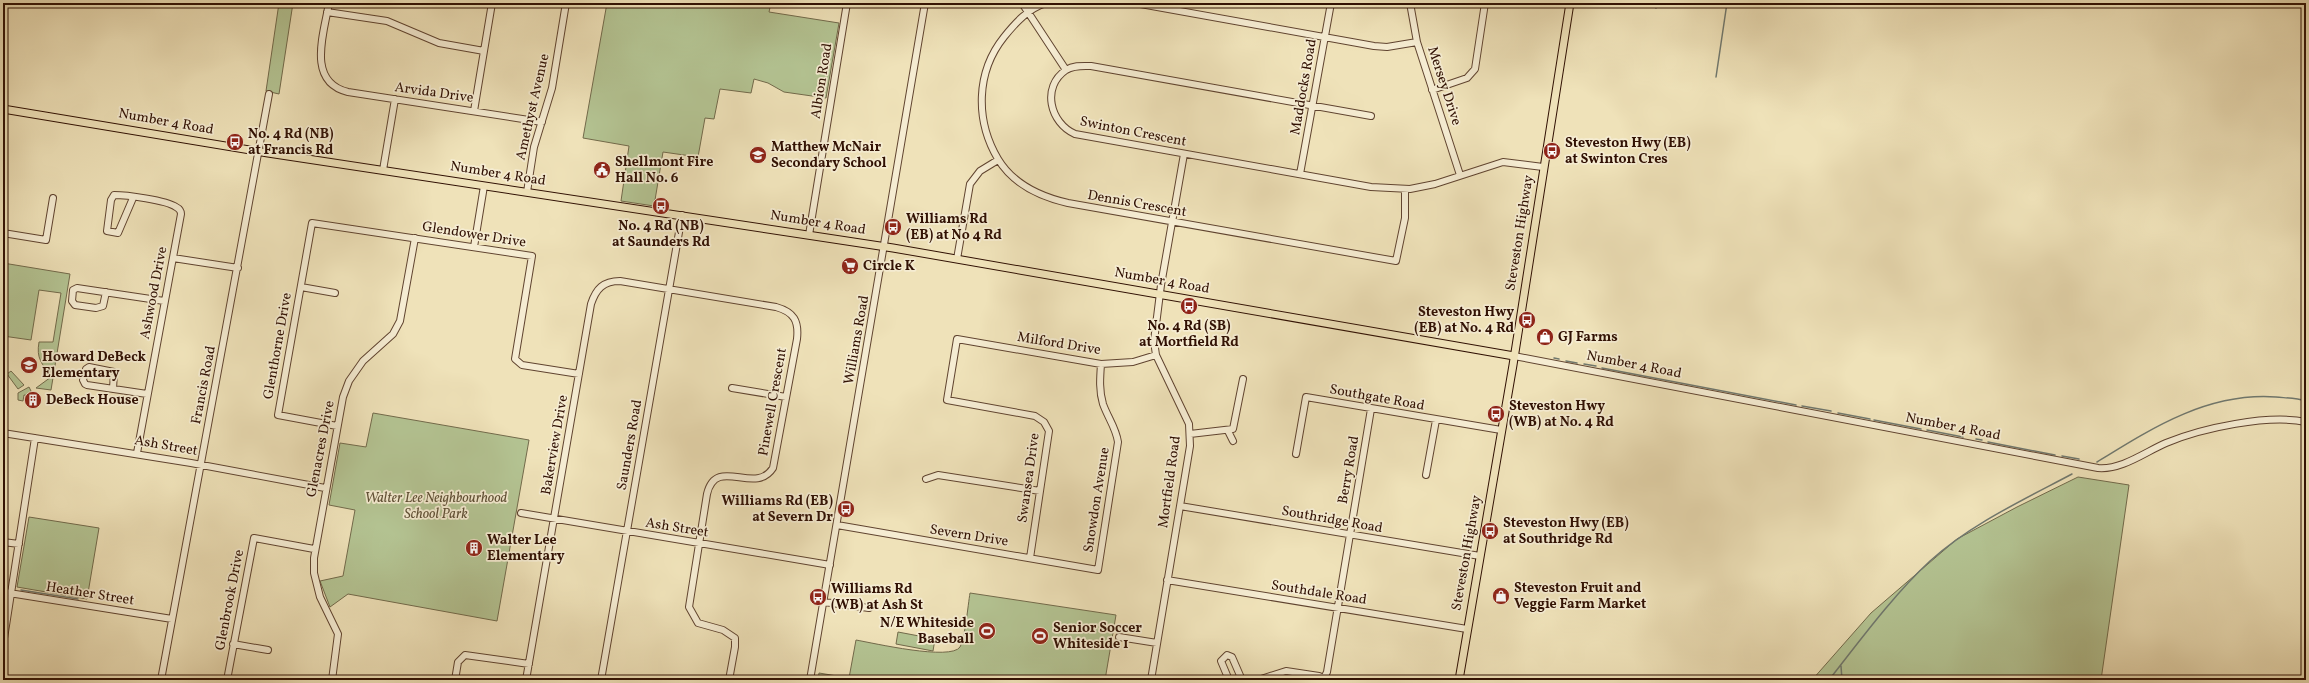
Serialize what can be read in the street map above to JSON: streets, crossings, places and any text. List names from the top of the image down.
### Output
{
  "streets": {
    "main road": ["Number 4 Road", "Steveston Highway"],
    "street": [
      "Albion Road",
      "Mersey Drive",
      "Maddocks Road",
      "Arvida Drive",
      "Amethyst Avenue",
      "Swinton Crescent",
      "Dennis Crescent",
      "Glendower Drive",
      "Ashwood Drive",
      "Williams Road",
      "Milford Drive",
      "Glenthorne Drive",
      "Francis Road",
      "Southgate Road",
      "Pinewell Crescent",
      "Bakerview Drive",
      "Saunders Road",
      "Ash Street",
      "Glenacres Drive",
      "Berry Road",
      "Swansea Drive",
      "Mortfield Road",
      "Snowdon Avenue",
      "Southridge Road",
      "Severn Drive",
      "Southdale Road",
      "Heather Street",
      "Glenbrook Drive"
    ]
  },
  "crossings": [
    ["Albion Road", "Number 4 Road"],
    ["Mersey Drive", "Swinton Crescent"],
    ["Maddocks Road", "Swinton Crescent"],
    ["Arvida Drive", "Amethyst Avenue"],
    ["Amethyst Avenue", "Number 4 Road"],
    ["Number 4 Road", "Steveston Highway"],
    ["Number 4 Road", "Williams Road"],
    ["Number 4 Road", "Francis Road"],
    ["Number 4 Road", "Saunders Road"],
    ["Number 4 Road", "Mortfield Road"],
    ["Swinton Crescent", "Dennis Crescent"],
    ["Swinton Crescent", "Steveston Highway"],
    ["Swinton Crescent", "Mortfield Road"],
    ["Dennis Crescent", "Mortfield Road"],
    ["Steveston Highway", "Southgate Road"],
    ["Steveston Highway", "Southridge Road"],
    ["Steveston Highway", "Southdale Road"],
    ["Glendower Drive", "Glenthorne Drive"],
    ["Glendower Drive", "Bakerview Drive"],
    ["Glendower Drive", "Glenacres Drive"],
    ["Ashwood Drive", "Ash Street"],
    ["Williams Road", "Ash Street"],
    ["Williams Road", "Severn Drive"],
    ["Milford Drive", "Swansea Drive"],
    ["Milford Drive", "Mortfield Road"],
    ["Milford Drive", "Snowdon Avenue"],
    ["Glenthorne Drive", "Glenacres Drive"],
    ["Francis Road", "Ash Street"],
    ["Francis Road", "Heather Street"],
    ["Southgate Road", "Berry Road"],
    ["Pinewell Crescent", "Bakerview Drive"],
    ["Pinewell Crescent", "Saunders Road"],
    ["Pinewell Crescent", "Ash Street"],
    ["Bakerview Drive", "Saunders Road"],
    ["Bakerview Drive", "Ash Street"],
    ["Saunders Road", "Ash Street"],
    ["Ash Street", "Glenacres Drive"],
    ["Glenacres Drive", "Glenbrook Drive"],
    ["Berry Road", "Southridge Road"],
    ["Berry Road", "Southdale Road"],
    ["Swansea Drive", "Severn Drive"],
    ["Mortfield Road", "Southridge Road"],
    ["Mortfield Road", "Southdale Road"],
    ["Snowdon Avenue", "Severn Drive"]
  ],
  "parks": ["Walter Lee Neighbourhood School Park"],
  "places": {
    "bus stop": [
      "No. 4 Rd (NB) at Francis Rd",
      "Steveston Hwy (EB) at Swinton Cres",
      "No. 4 Rd (NB) at Saunders Rd",
      "Williams Rd (EB) at No 4 Rd",
      "No. 4 Rd (SB) at Mortfield Rd",
      "Steveston Hwy (EB) at No. 4 Rd",
      "Steveston Hwy (WB) at No. 4 Rd",
      "Williams Rd (EB) at Severn Dr",
      "Steveston Hwy (EB) at Southridge Rd",
      "Williams Rd (WB) at Ash St"
    ],
    "school or university": ["Matthew McNair Secondary School", "Howard DeBeck Elementary"],
    "public building": ["Shellmont Fire Hall No. 6"],
    "supermarket": ["Circle K"],
    "shop": ["GJ Farms", "Steveston Fruit and Veggie Farm Market"],
    "building": ["DeBeck House", "Walter Lee Elementary"],
    "sports": ["N/E Whiteside Baseball", "Senior Soccer Whiteside 1"]
  }
}
